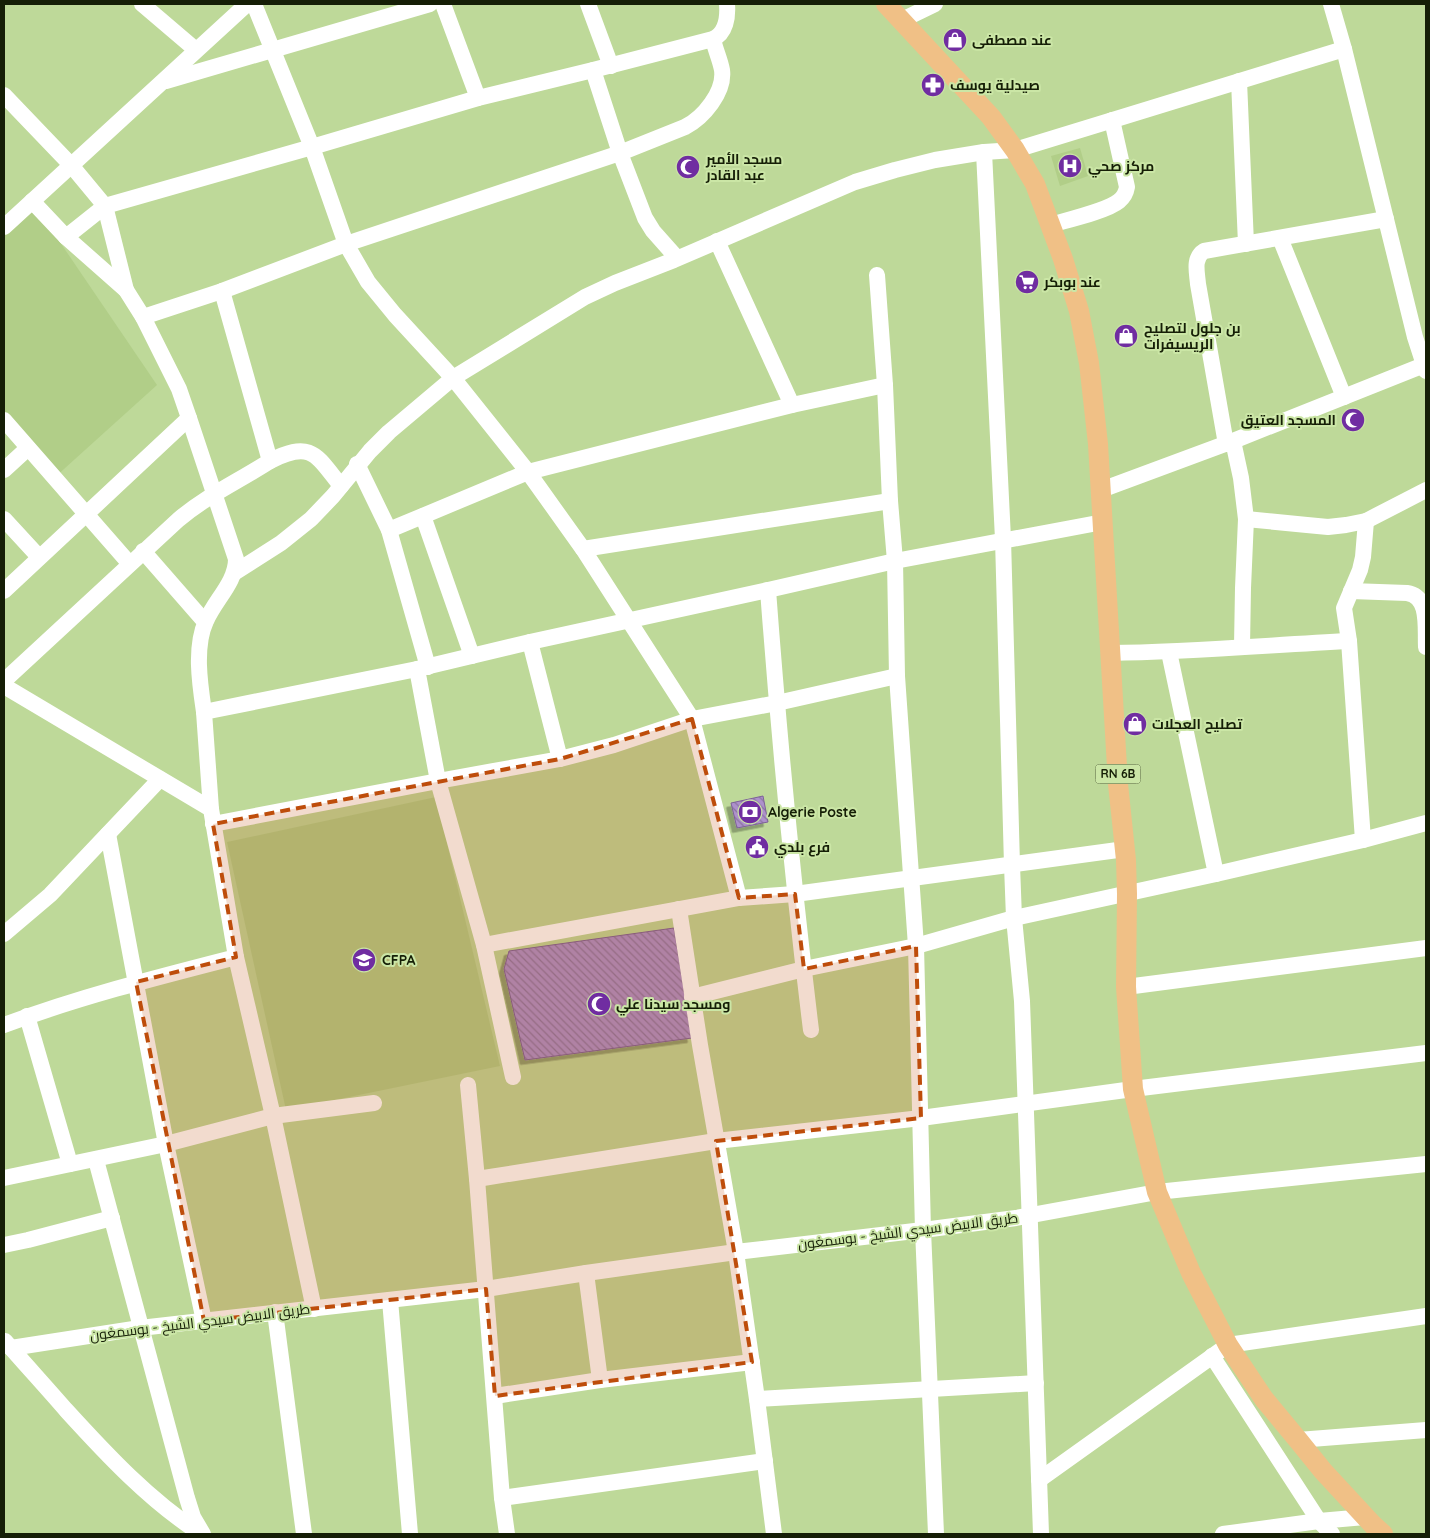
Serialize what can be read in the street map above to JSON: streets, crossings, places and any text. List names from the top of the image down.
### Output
{
  "streets": {
    "main road": ["RN 6B"],
    "street": ["طريق الابيض سيدي الشيخ - بوسمغون"]
  },
  "crossings": [
    ["RN 6B", "طريق الابيض سيدي الشيخ - بوسمغون"]
  ],
  "places": {
    "shop": ["عند مصطفى", "بن جلول لتصليح الريسيفرات", "تصليح العجلات"],
    "pharmacy": ["صيدلية يوسف"],
    "hospital": ["مركز صحي"],
    "mosque": ["مسجد الأمير عبد القادر", "المسجد العتيق", "ومسجد سيدنا علي"],
    "supermarket": ["عند بوبكر"],
    "bank": ["Algerie Poste"],
    "public building": ["فرع بلدي"],
    "school or university": ["CFPA"]
  }
}
